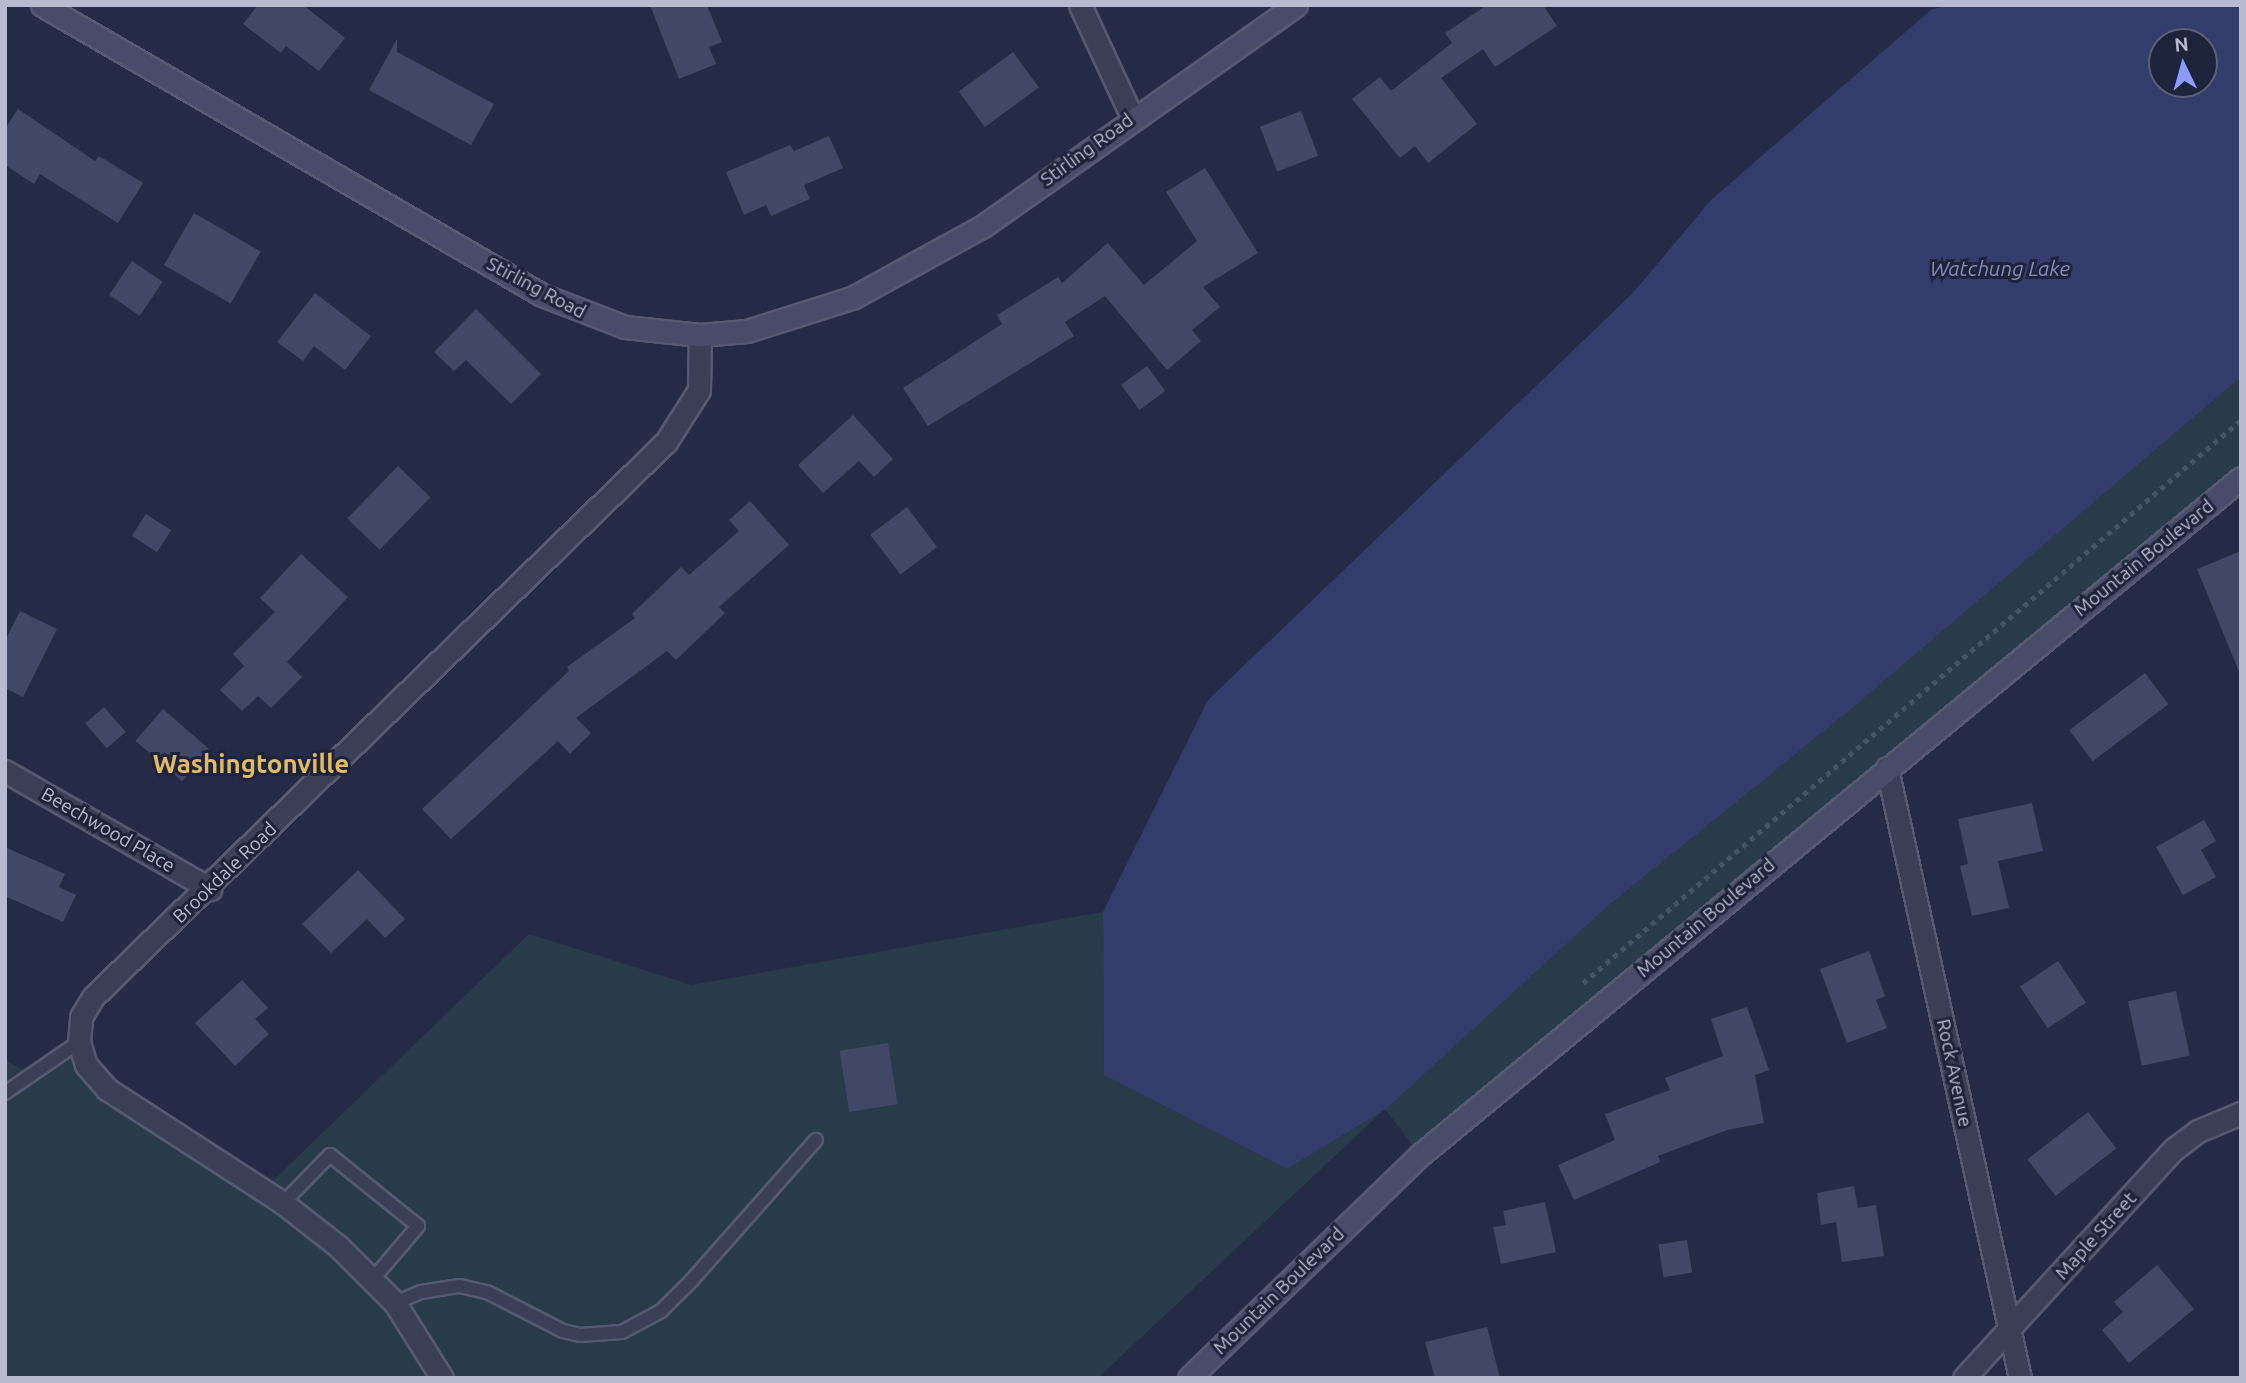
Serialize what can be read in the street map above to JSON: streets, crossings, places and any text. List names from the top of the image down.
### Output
{
  "streets": {
    "street": [
      "Stirling Road",
      "Mountain Boulevard",
      "Beechwood Place",
      "Brookdale Road",
      "Rock Avenue",
      "Maple Street"
    ]
  },
  "crossings": [
    ["Stirling Road", "Brookdale Road"],
    ["Mountain Boulevard", "Rock Avenue"],
    ["Beechwood Place", "Brookdale Road"],
    ["Rock Avenue", "Maple Street"]
  ],
  "districts": ["Washingtonville"],
  "water": ["Watchung Lake"],
  "north": "top"
}
